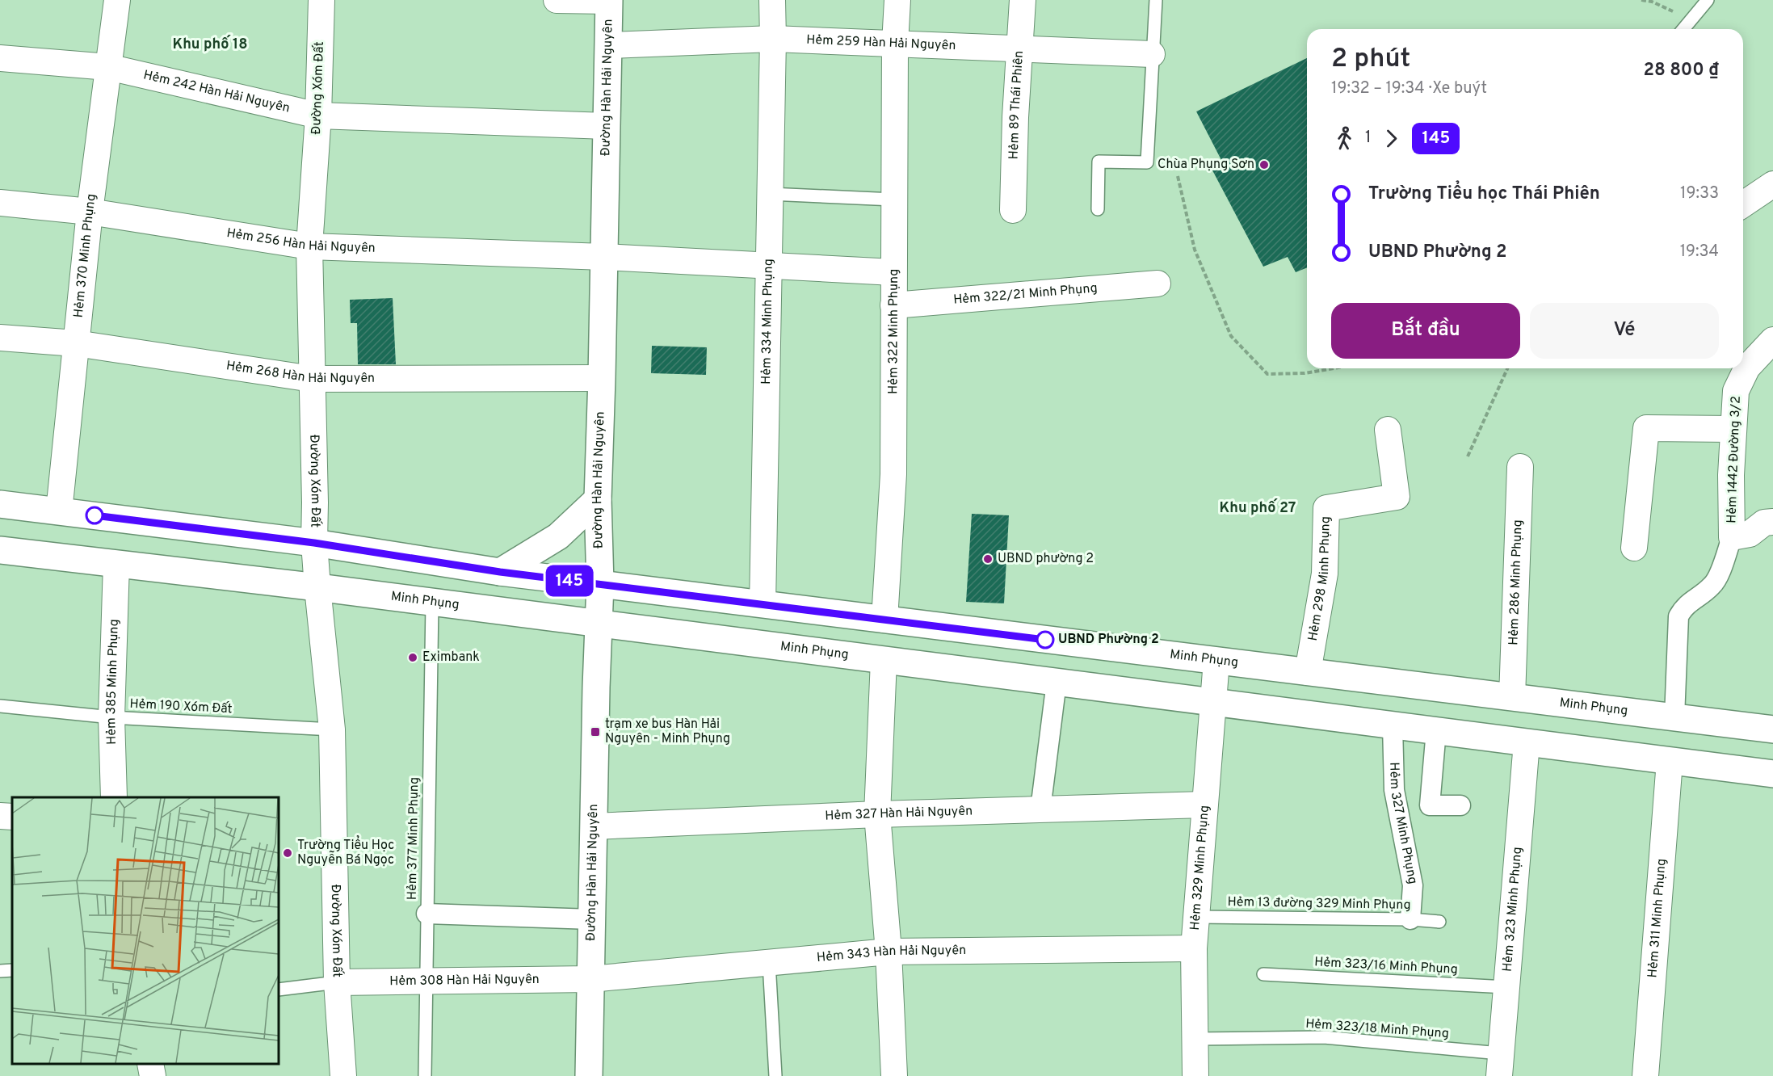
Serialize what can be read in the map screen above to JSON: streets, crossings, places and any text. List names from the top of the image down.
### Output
{
  "streets": {
    "main road": ["Đường Hàn Hải Nguyên", "Minh Phụng"],
    "street": [
      "Hẻm 259 Hàn Hải Nguyên",
      "Đường Xóm Đất",
      "Hẻm 242 Hàn Hải Nguyên",
      "Hẻm 89 Thái Phiên",
      "Hẻm 256 Hàn Hải Nguyên",
      "Hẻm 370 Minh Phụng",
      "Hẻm 322/21 Minh Phụng",
      "Hẻm 334 Minh Phụng",
      "Hẻm 322 Minh Phụng",
      "Hẻm 268 Hàn Hải Nguyên",
      "Hẻm 1442 Đường 3/2",
      "Hẻm 298 Minh Phụng",
      "Hẻm 286 Minh Phụng",
      "Hẻm 385 Minh Phụng",
      "Hẻm 327 Hàn Hải Nguyên",
      "Hẻm 327 Minh Phụng",
      "Hẻm 329 Minh Phụng",
      "Hẻm 323 Minh Phụng",
      "Hẻm 311 Minh Phụng",
      "Hẻm 343 Hàn Hải Nguyên",
      "Hẻm 308 Hàn Hải Nguyên"
    ],
    "lane": [
      "Hẻm 190 Xóm Đất",
      "Hẻm 377 Minh Phụng",
      "Hẻm 13 đường 329 Minh Phụng",
      "Hẻm 323/16 Minh Phụng",
      "Hẻm 323/18 Minh Phụng"
    ]
  },
  "crossings": [
    ["Hẻm 259 Hàn Hải Nguyên", "Đường Hàn Hải Nguyên"],
    ["Hẻm 259 Hàn Hải Nguyên", "Hẻm 89 Thái Phiên"],
    ["Hẻm 259 Hàn Hải Nguyên", "Hẻm 334 Minh Phụng"],
    ["Hẻm 259 Hàn Hải Nguyên", "Hẻm 322 Minh Phụng"],
    ["Đường Hàn Hải Nguyên", "Hẻm 242 Hàn Hải Nguyên"],
    ["Đường Hàn Hải Nguyên", "Hẻm 256 Hàn Hải Nguyên"],
    ["Đường Hàn Hải Nguyên", "Hẻm 268 Hàn Hải Nguyên"],
    ["Đường Hàn Hải Nguyên", "Minh Phụng"],
    ["Đường Hàn Hải Nguyên", "Hẻm 327 Hàn Hải Nguyên"],
    ["Đường Hàn Hải Nguyên", "Hẻm 343 Hàn Hải Nguyên"],
    ["Đường Hàn Hải Nguyên", "Hẻm 308 Hàn Hải Nguyên"],
    ["Đường Xóm Đất", "Hẻm 242 Hàn Hải Nguyên"],
    ["Đường Xóm Đất", "Hẻm 256 Hàn Hải Nguyên"],
    ["Đường Xóm Đất", "Hẻm 268 Hàn Hải Nguyên"],
    ["Đường Xóm Đất", "Minh Phụng"],
    ["Đường Xóm Đất", "Hẻm 190 Xóm Đất"],
    ["Đường Xóm Đất", "Hẻm 308 Hàn Hải Nguyên"],
    ["Hẻm 242 Hàn Hải Nguyên", "Hẻm 370 Minh Phụng"],
    ["Hẻm 256 Hàn Hải Nguyên", "Hẻm 370 Minh Phụng"],
    ["Hẻm 256 Hàn Hải Nguyên", "Hẻm 334 Minh Phụng"],
    ["Hẻm 256 Hàn Hải Nguyên", "Hẻm 322 Minh Phụng"],
    ["Hẻm 370 Minh Phụng", "Hẻm 268 Hàn Hải Nguyên"],
    ["Hẻm 370 Minh Phụng", "Minh Phụng"],
    ["Hẻm 322/21 Minh Phụng", "Hẻm 322 Minh Phụng"],
    ["Hẻm 334 Minh Phụng", "Minh Phụng"],
    ["Hẻm 322 Minh Phụng", "Minh Phụng"],
    ["Hẻm 298 Minh Phụng", "Minh Phụng"],
    ["Hẻm 286 Minh Phụng", "Minh Phụng"],
    ["Minh Phụng", "Hẻm 385 Minh Phụng"],
    ["Minh Phụng", "Hẻm 327 Minh Phụng"],
    ["Minh Phụng", "Hẻm 377 Minh Phụng"],
    ["Minh Phụng", "Hẻm 329 Minh Phụng"],
    ["Minh Phụng", "Hẻm 323 Minh Phụng"],
    ["Minh Phụng", "Hẻm 311 Minh Phụng"],
    ["Hẻm 385 Minh Phụng", "Hẻm 190 Xóm Đất"],
    ["Hẻm 327 Hàn Hải Nguyên", "Hẻm 329 Minh Phụng"],
    ["Hẻm 327 Minh Phụng", "Hẻm 13 đường 329 Minh Phụng"],
    ["Hẻm 377 Minh Phụng", "Hẻm 308 Hàn Hải Nguyên"],
    ["Hẻm 329 Minh Phụng", "Hẻm 13 đường 329 Minh Phụng"],
    ["Hẻm 329 Minh Phụng", "Hẻm 343 Hàn Hải Nguyên"],
    ["Hẻm 329 Minh Phụng", "Hẻm 323/18 Minh Phụng"],
    ["Hẻm 323 Minh Phụng", "Hẻm 323/16 Minh Phụng"],
    ["Hẻm 323 Minh Phụng", "Hẻm 323/18 Minh Phụng"],
    ["Hẻm 343 Hàn Hải Nguyên", "Hẻm 308 Hàn Hải Nguyên"]
  ],
  "districts": ["Khu phố 18", "Khu phố 27"],
  "places": {
    "other": [
      "Chùa Phụng Sơn",
      "UBND phường 2",
      "UBND Phường 2",
      "Eximbank",
      "Trường Tiểu Học Nguyễn Bá Ngọc"
    ],
    "transit": ["trạm xe bus Hàn Hải Nguyên - Minh Phụng"]
  },
  "lines": ["bus line 145"],
  "page": {
    "on_map": "145",
    "heading": ["2 phút", "19:32 – 19:34 · Xe buýt", "28 800 ₫"],
    "legs": ["1", "145"],
    "list": [
      {
        "name": "Trường Tiểu học Thái Phiên",
        "value": "19:33"
      },
      {
        "name": "UBND Phường 2",
        "value": "19:34"
      }
    ],
    "buttons": ["Bắt đầu", "Vé"]
  }
}
